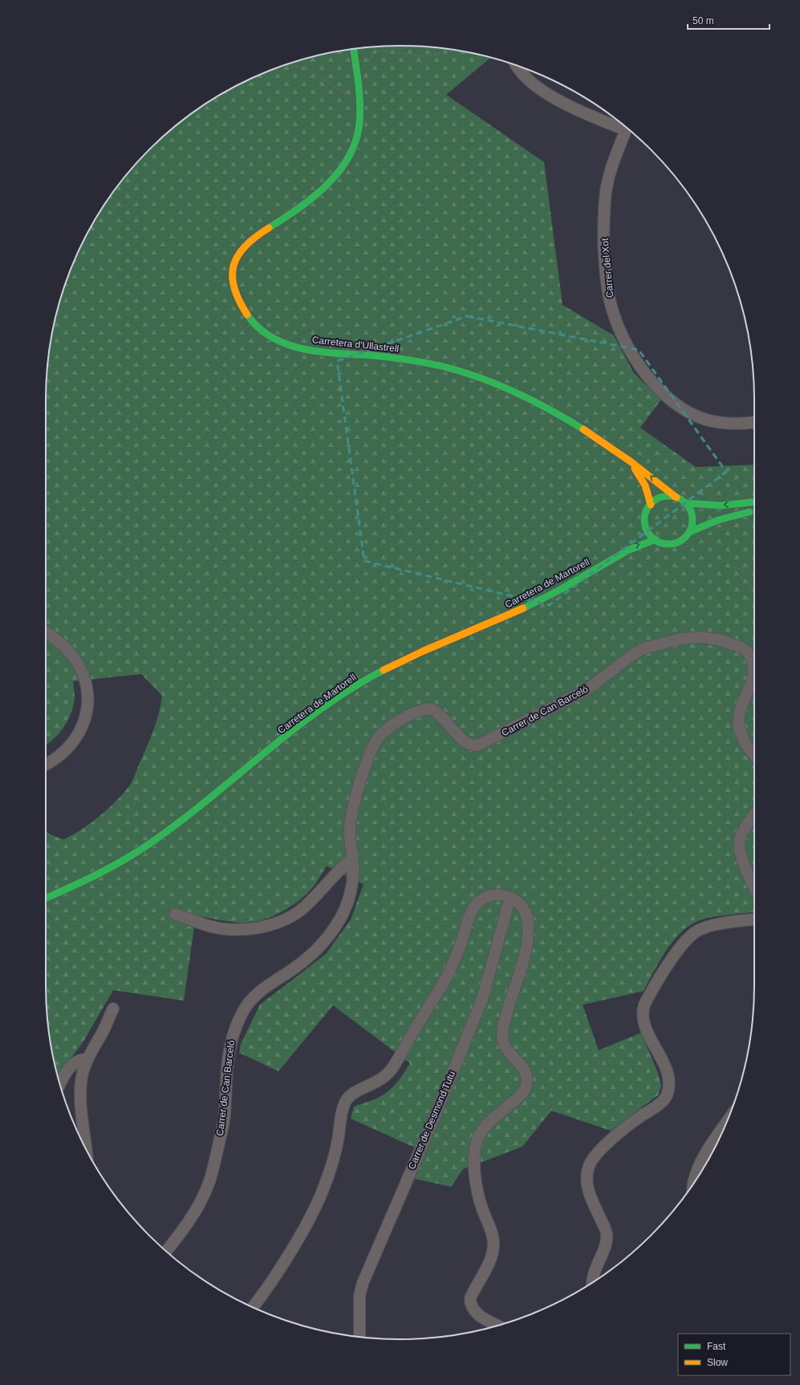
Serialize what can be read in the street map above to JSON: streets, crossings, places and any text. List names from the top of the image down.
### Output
{
  "streets": {
    "main road": ["Carretera d'Ullastrell", "Carretera de Martorell"],
    "street": ["Carrer del Xot", "Carrer de Can Barceló", "Carrer de Desmond Tutu"]
  },
  "crossings": [
    ["Carretera d'Ullastrell", "Carretera de Martorell"]
  ],
  "legend": ["Fast", "Slow"],
  "scale_bar": "50 m"
}
